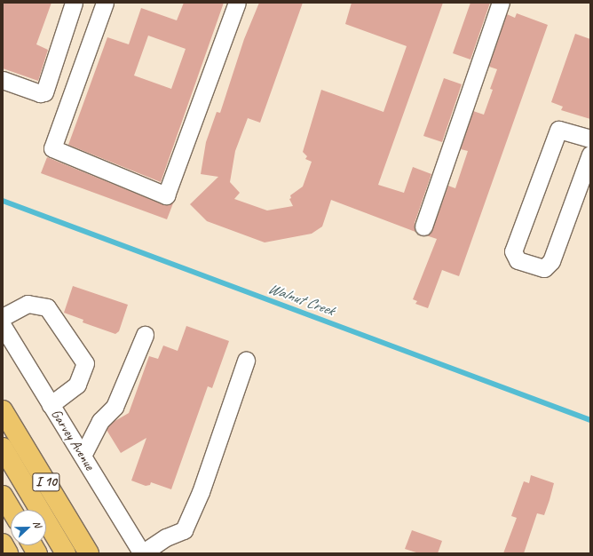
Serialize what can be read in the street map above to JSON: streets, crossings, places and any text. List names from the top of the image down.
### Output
{
  "streets": {
    "highway": ["I 10"],
    "street": ["Garvey Avenue"]
  },
  "water": ["Walnut Creek"],
  "north": "right"
}
